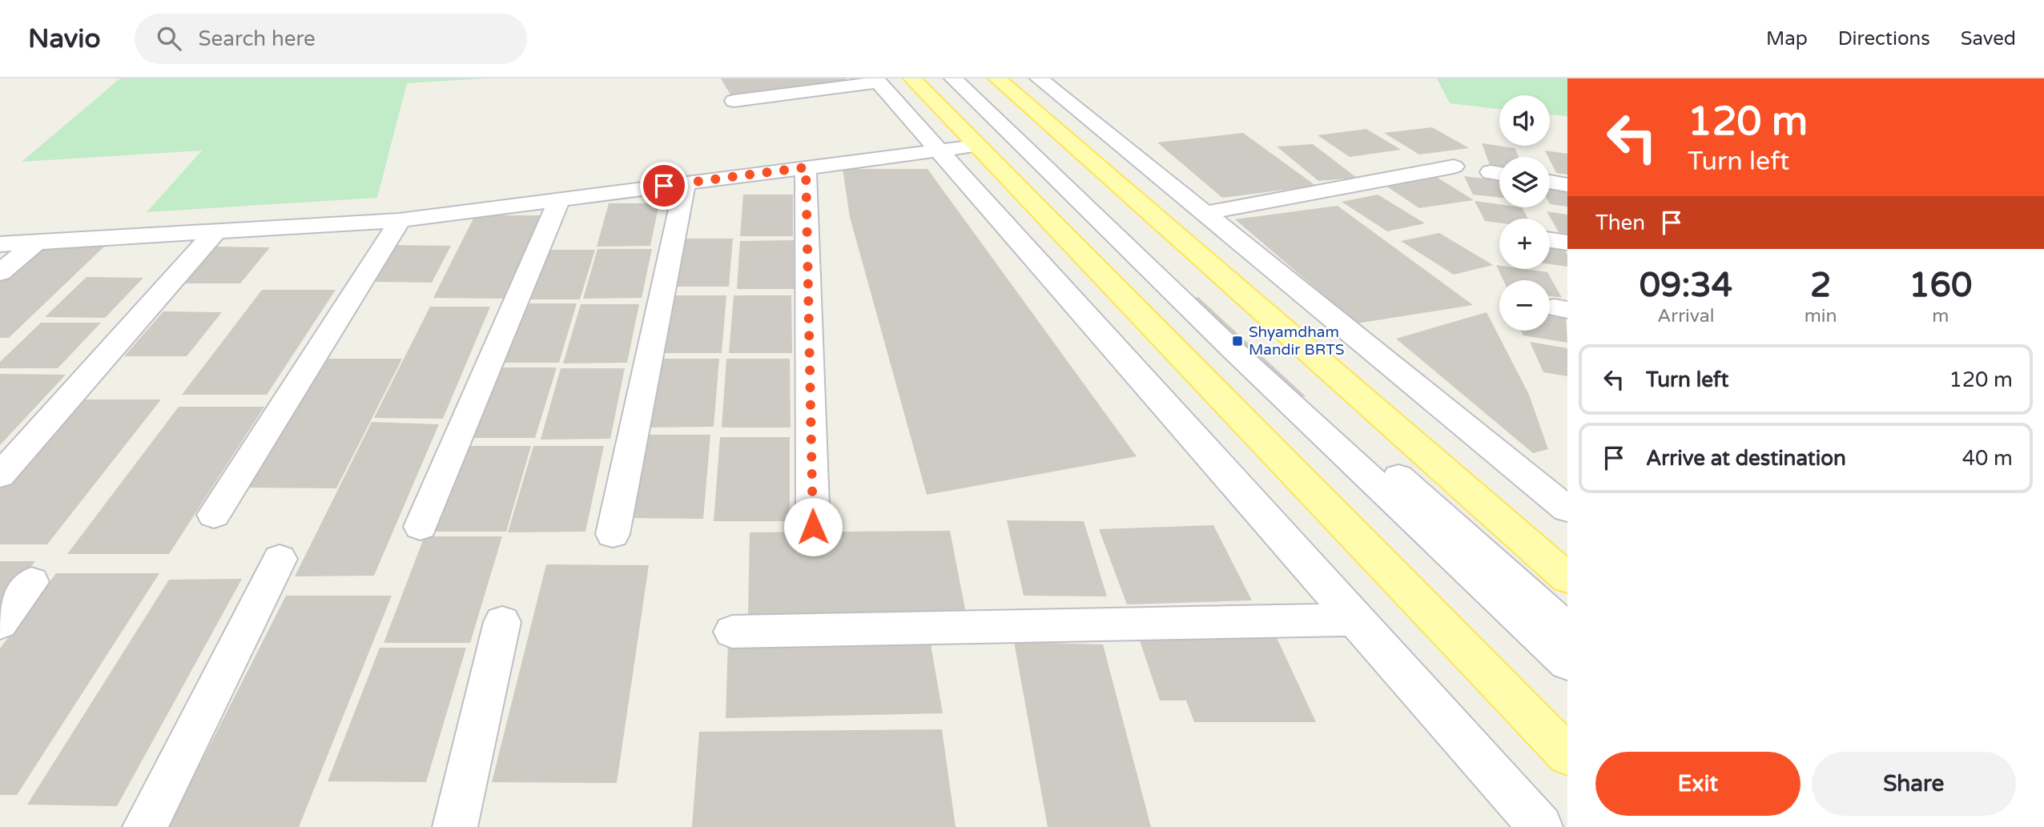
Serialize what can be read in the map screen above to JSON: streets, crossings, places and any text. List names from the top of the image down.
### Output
{
  "places": {
    "transit": ["Shyamdham Mandir BRTS"]
  },
  "page": {
    "header": "Navio",
    "search": "Search here",
    "nav": ["Map", "Directions", "Saved"],
    "turn": ["120 m", "Turn left"],
    "map_buttons": ["+", "−"],
    "then": "Then",
    "eta": [
      "09:34",
      "Arrival",
      "2",
      "min",
      "160",
      "m"
    ],
    "list": [
      {
        "name": "Turn left",
        "value": "120 m"
      },
      {
        "name": "Arrive at destination",
        "value": "40 m"
      }
    ],
    "buttons": ["Exit", "Share"]
  }
}
